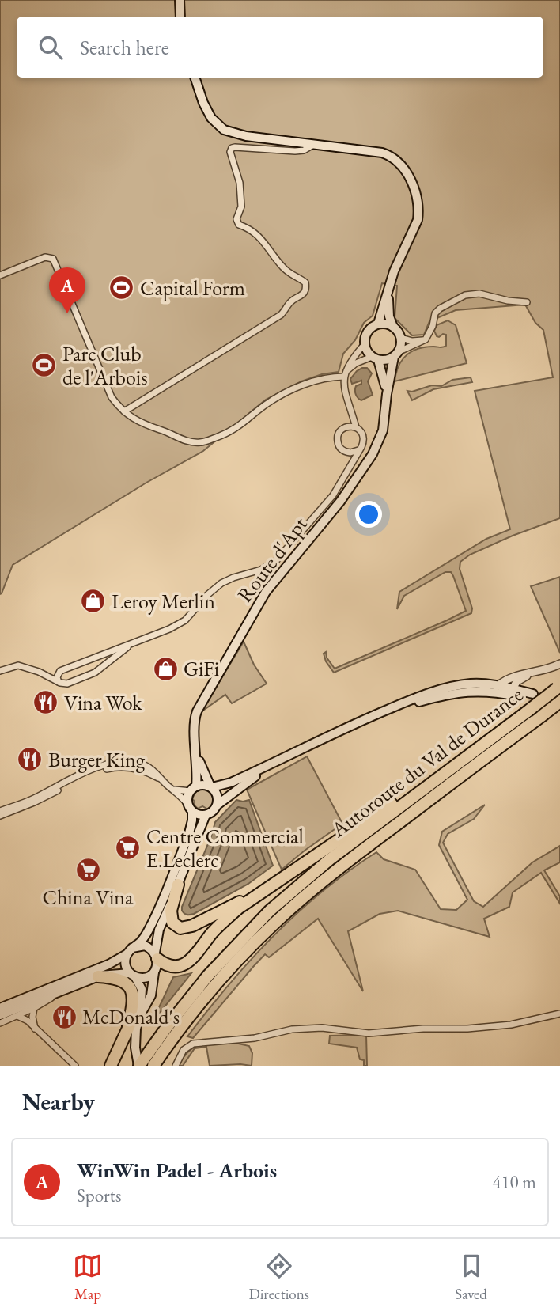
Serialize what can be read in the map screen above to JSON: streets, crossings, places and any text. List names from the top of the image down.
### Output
{
  "streets": {
    "highway": ["Autoroute du Val de Durance"],
    "main road": ["Route d'Apt"]
  },
  "places": {
    "sports": ["Capital Form", "Parc Club de l'Arbois"],
    "shop": ["Leroy Merlin", "GiFi"],
    "restaurant": ["Vina Wok", "Burger King", "McDonald's"],
    "supermarket": ["Centre Commercial E.Leclerc", "China Vina"]
  },
  "page": {
    "search": "Search here",
    "pins": "A",
    "heading": "Nearby",
    "list": [
      {
        "mark": "A",
        "name": "WinWin Padel - Arbois",
        "note": "Sports",
        "value": "410 m"
      }
    ],
    "nav": ["Map", "Directions", "Saved"]
  }
}
